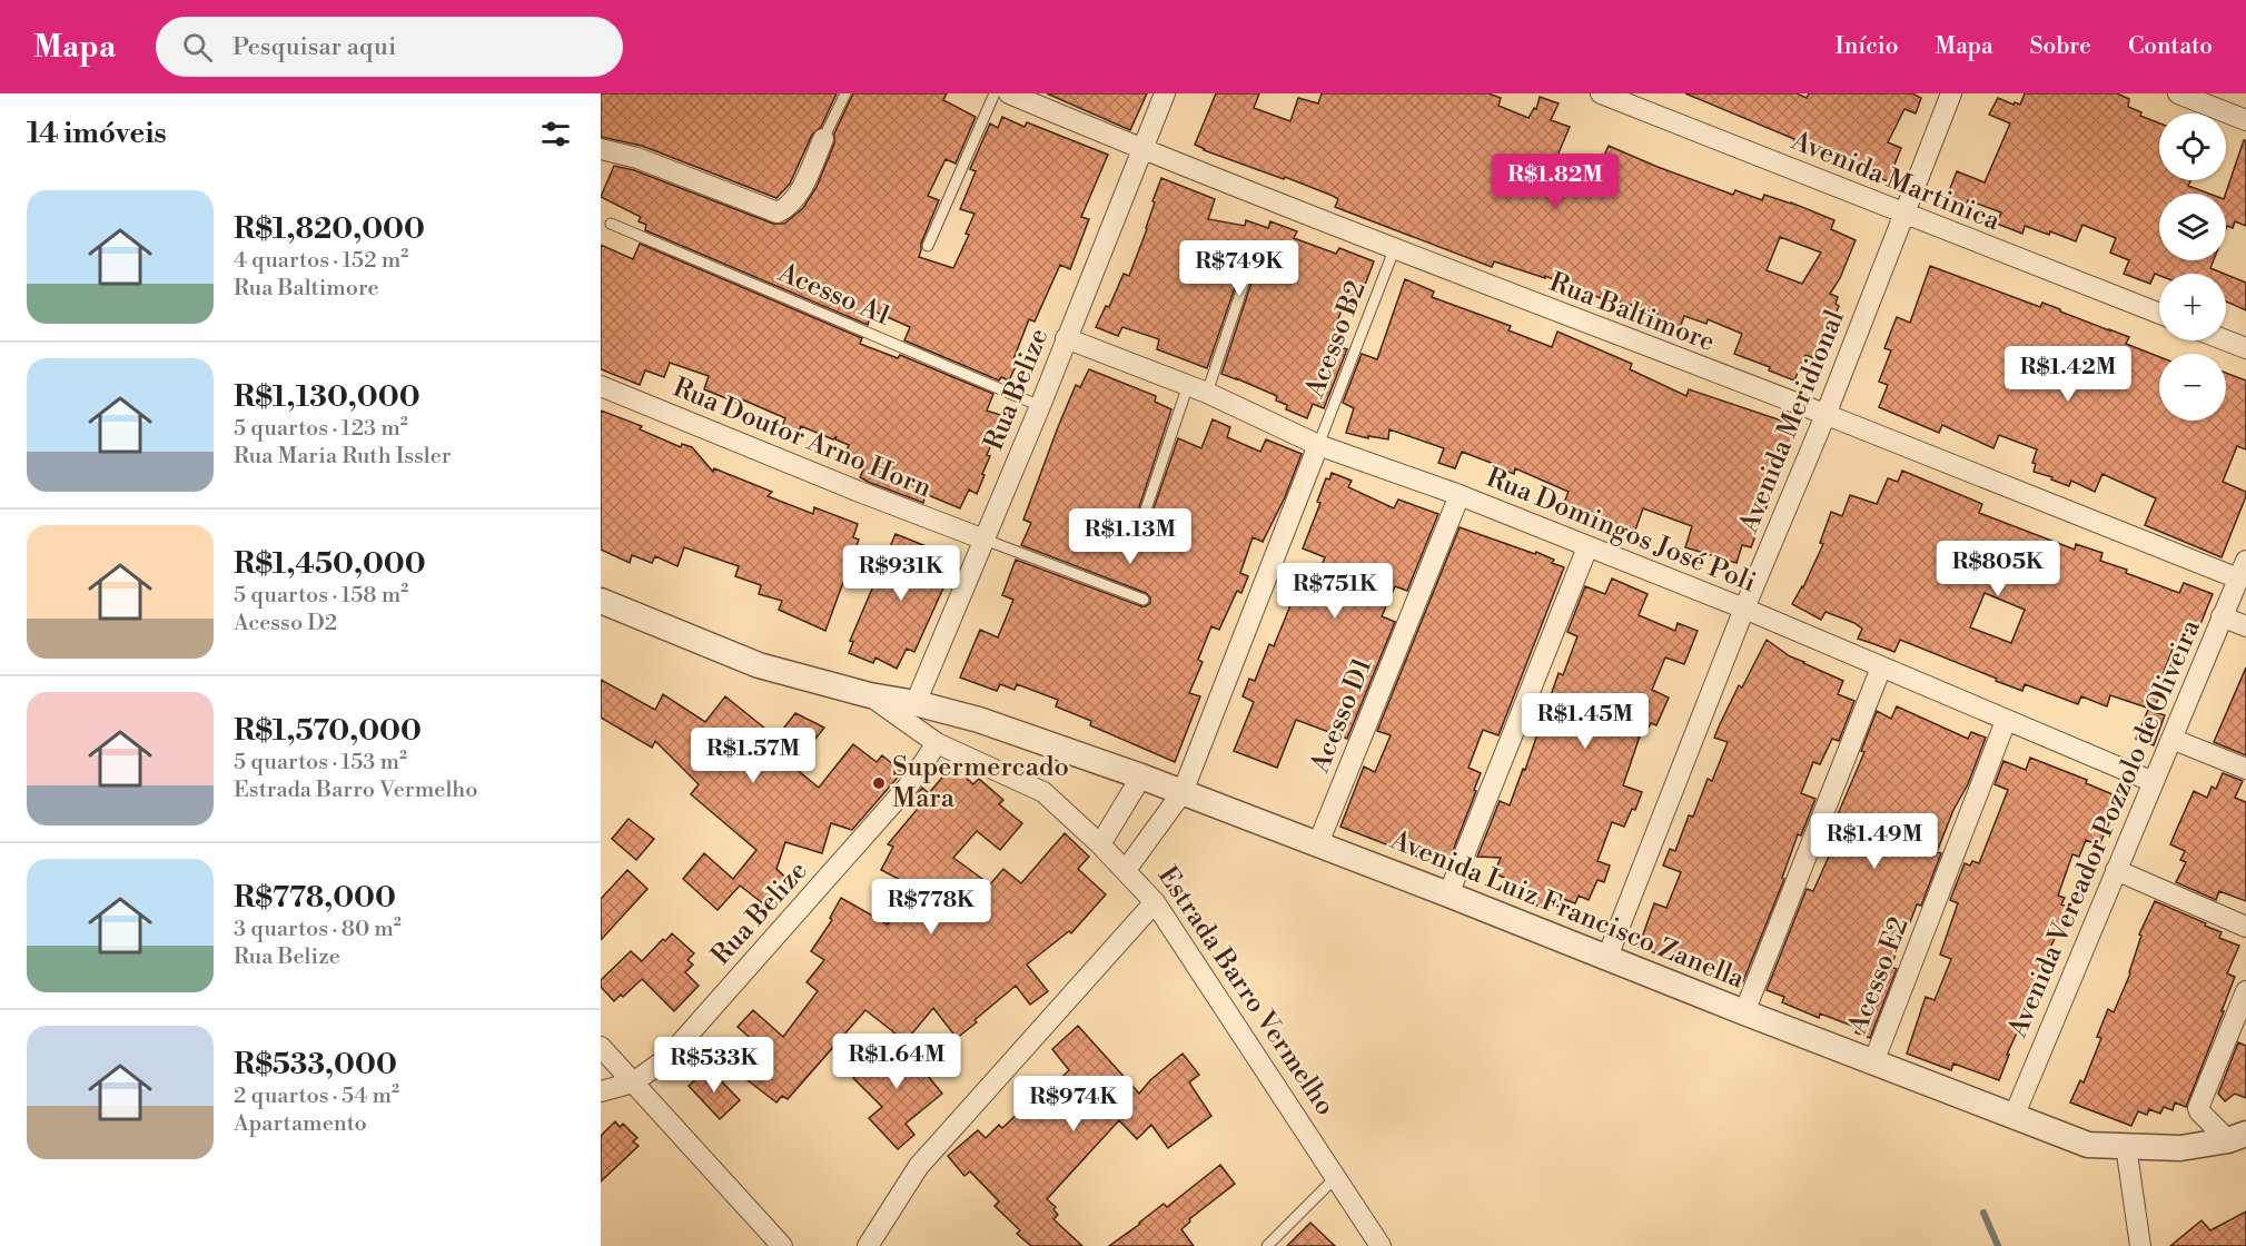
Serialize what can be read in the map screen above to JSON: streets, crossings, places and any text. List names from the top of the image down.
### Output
{
  "streets": {
    "street": [
      "Avenida Martinica",
      "Rua Baltimore",
      "Rua Belize",
      "Avenida Meridional",
      "Rua Doutor Arno Horn",
      "Rua Domingos José Poli",
      "Acesso D1",
      "Avenida Vereador Pozzolo de Oliveira",
      "Avenida Luiz Francisco Zanella",
      "Acesso E2",
      "Estrada Barro Vermelho"
    ],
    "lane": ["Acesso A1", "Acesso B2"]
  },
  "crossings": [
    ["Avenida Martinica", "Avenida Meridional"],
    ["Acesso A1", "Rua Belize"],
    ["Rua Baltimore", "Acesso B2"],
    ["Rua Baltimore", "Rua Belize"],
    ["Rua Baltimore", "Avenida Meridional"],
    ["Rua Baltimore", "Avenida Vereador Pozzolo de Oliveira"],
    ["Acesso B2", "Rua Domingos José Poli"],
    ["Rua Belize", "Rua Doutor Arno Horn"],
    ["Rua Belize", "Rua Domingos José Poli"],
    ["Rua Belize", "Avenida Luiz Francisco Zanella"],
    ["Rua Belize", "Estrada Barro Vermelho"],
    ["Avenida Meridional", "Rua Domingos José Poli"],
    ["Avenida Meridional", "Avenida Luiz Francisco Zanella"],
    ["Rua Domingos José Poli", "Acesso D1"],
    ["Rua Domingos José Poli", "Avenida Vereador Pozzolo de Oliveira"],
    ["Rua Domingos José Poli", "Acesso E2"],
    ["Acesso D1", "Avenida Luiz Francisco Zanella"],
    ["Avenida Vereador Pozzolo de Oliveira", "Avenida Luiz Francisco Zanella"],
    ["Avenida Luiz Francisco Zanella", "Acesso E2"],
    ["Avenida Luiz Francisco Zanella", "Estrada Barro Vermelho"]
  ],
  "places": ["Supermercado Mara"],
  "page": {
    "header": "Mapa",
    "search": "Pesquisar aqui",
    "nav": [
      "Início",
      "Mapa",
      "Sobre",
      "Contato"
    ],
    "heading": "14 imóveis",
    "map_buttons": ["+", "−"],
    "price": [
      "R$1.82M",
      "R$749K",
      "R$1.42M",
      "R$1.13M",
      "R$805K",
      "R$931K",
      "R$751K",
      "R$1.45M",
      "R$1.57M",
      "R$1.49M",
      "R$778K",
      "R$1.64M",
      "R$533K",
      "R$974K"
    ],
    "list": [
      {
        "name": "R$1,820,000",
        "note": "4 quartos · 152 m² · Rua Baltimore"
      },
      {
        "name": "R$1,130,000",
        "note": "5 quartos · 123 m² · Rua Maria Ruth Issler"
      },
      {
        "name": "R$1,450,000",
        "note": "5 quartos · 158 m² · Acesso D2"
      },
      {
        "name": "R$1,570,000",
        "note": "5 quartos · 153 m² · Estrada Barro Vermelho"
      },
      {
        "name": "R$778,000",
        "note": "3 quartos · 80 m² · Rua Belize"
      },
      {
        "name": "R$533,000",
        "note": "2 quartos · 54 m² · Apartamento"
      }
    ]
  }
}
